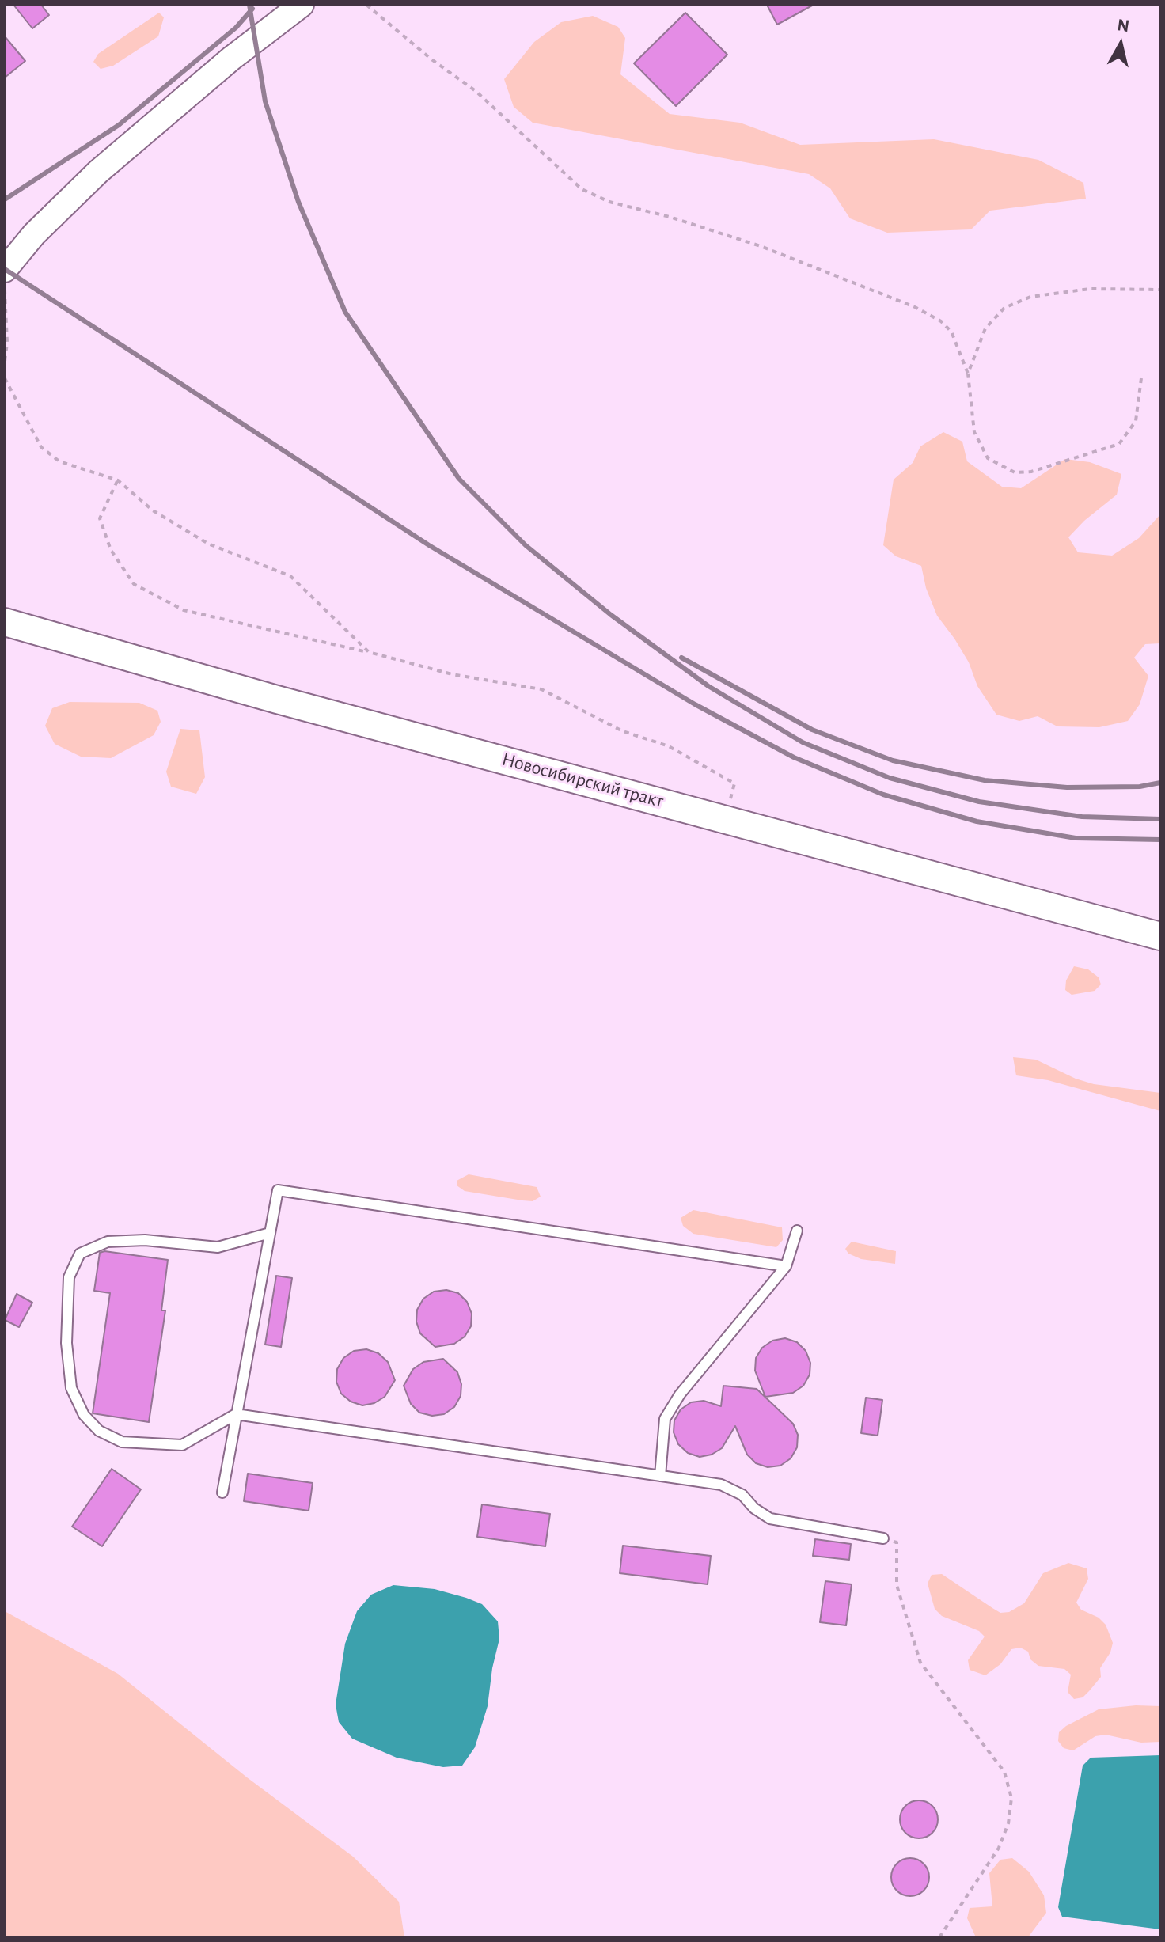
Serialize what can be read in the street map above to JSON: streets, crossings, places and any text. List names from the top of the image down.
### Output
{
  "streets": {
    "main road": ["Новосибирский тракт"]
  },
  "north": "top"
}
